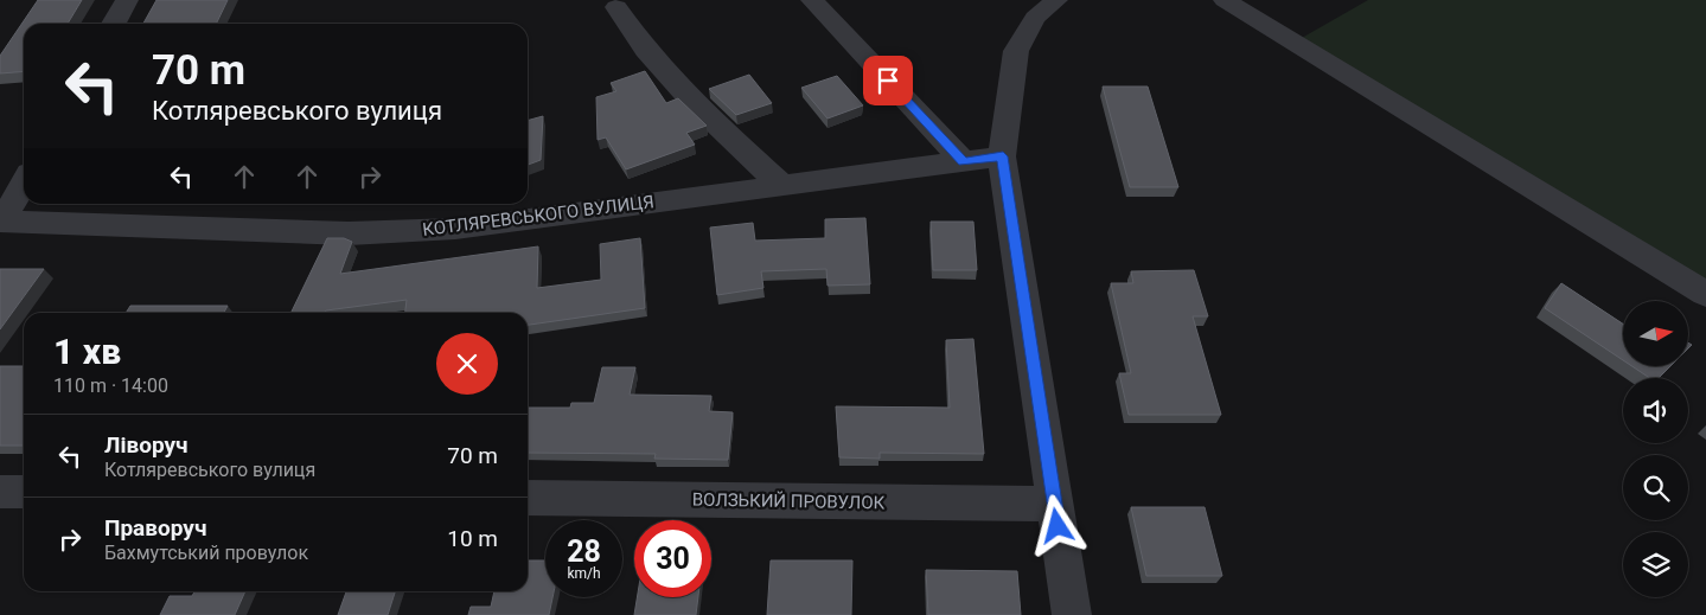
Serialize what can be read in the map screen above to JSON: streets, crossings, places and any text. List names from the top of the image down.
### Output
{
  "streets": {
    "street": ["КОТЛЯРЕВСЬКОГО ВУЛИЦЯ", "ВОЛЗЬКИЙ ПРОВУЛОК"]
  },
  "north": "right",
  "page": {
    "turn": ["70 m", "Котляревського вулиця"],
    "heading": ["1 хв", "110 m · 14:00"],
    "list": [
      {
        "name": "Ліворуч",
        "note": "Котляревського вулиця",
        "value": "70 m"
      },
      {
        "name": "Праворуч",
        "note": "Бахмутський провулок",
        "value": "10 m"
      }
    ],
    "speed": "28 km/h",
    "limit": "30"
  }
}
